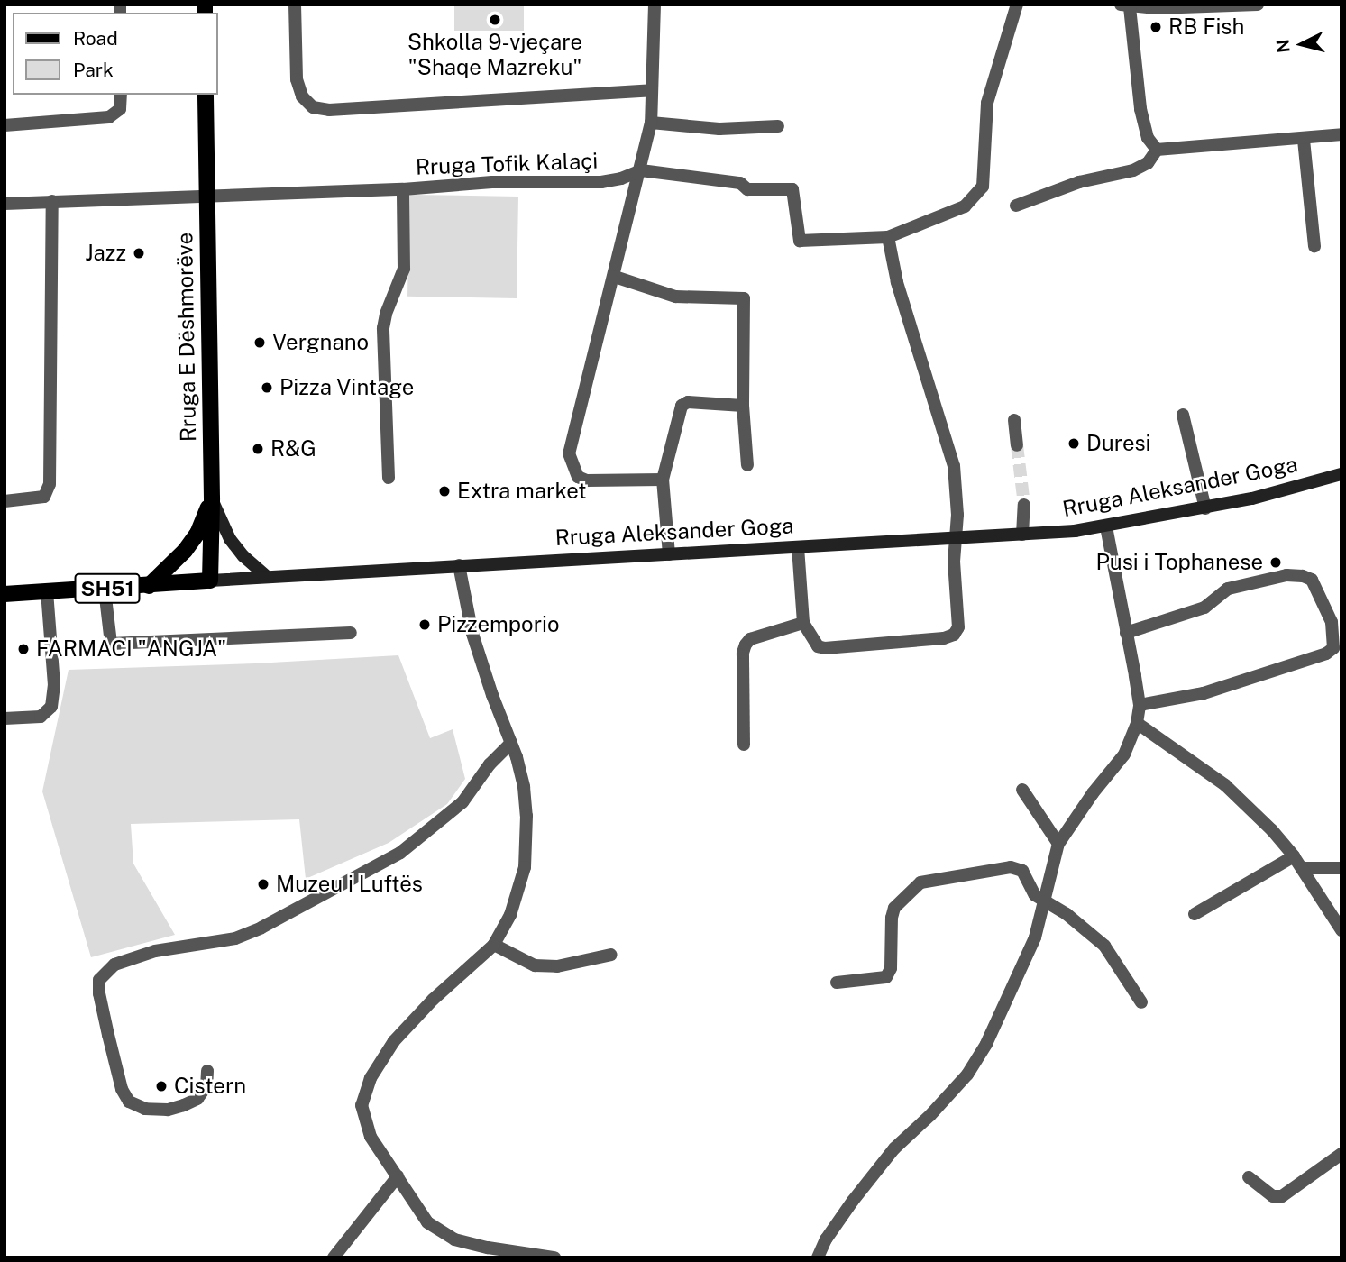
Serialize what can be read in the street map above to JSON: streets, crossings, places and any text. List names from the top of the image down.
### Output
{
  "streets": {
    "main road": ["Rruga E Dëshmorëve", "Rruga Aleksander Goga", "SH51"],
    "street": ["Rruga Tofik Kalaçi"]
  },
  "crossings": [
    ["Rruga Tofik Kalaçi", "Rruga E Dëshmorëve"],
    ["Rruga E Dëshmorëve", "Rruga Aleksander Goga"]
  ],
  "places": [
    "Shkolla 9-vjeçare \"Shaqe Mazreku\"",
    "RB Fish",
    "Jazz",
    "Vergnano",
    "Pizza Vintage",
    "Duresi",
    "R&G",
    "Extra market",
    "Pusi i Tophanese",
    "Pizzemporio",
    "FARMACI \"ANGJA\"",
    "Muzeu i Luftës",
    "Cistern"
  ],
  "legend": ["Road", "Park"],
  "north": "left"
}
